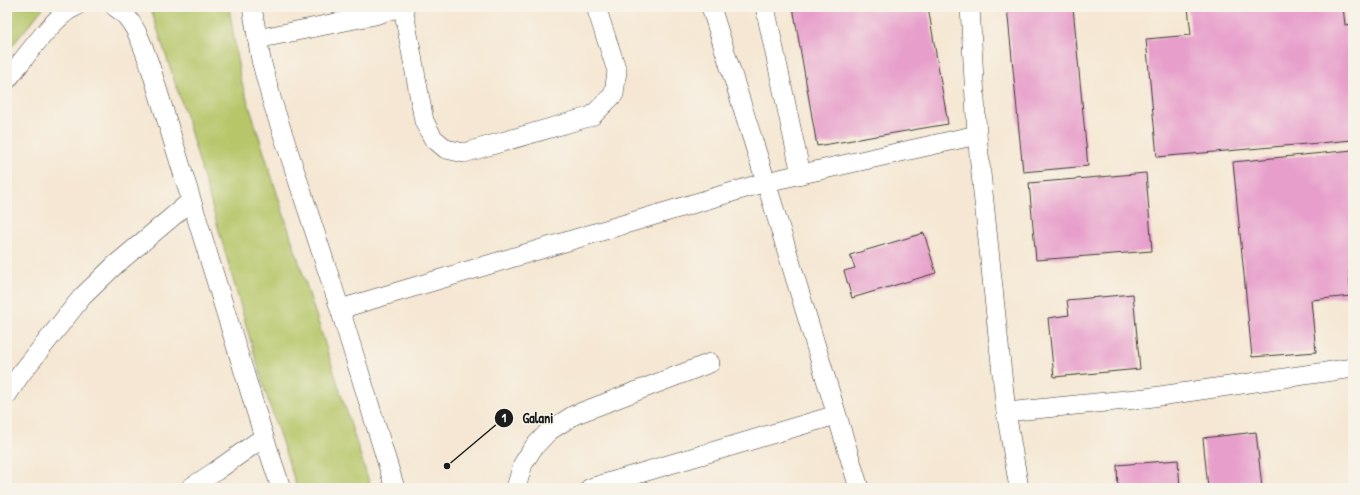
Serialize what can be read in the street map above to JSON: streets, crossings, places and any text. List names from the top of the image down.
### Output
{
  "places": ["Galani"]
}
